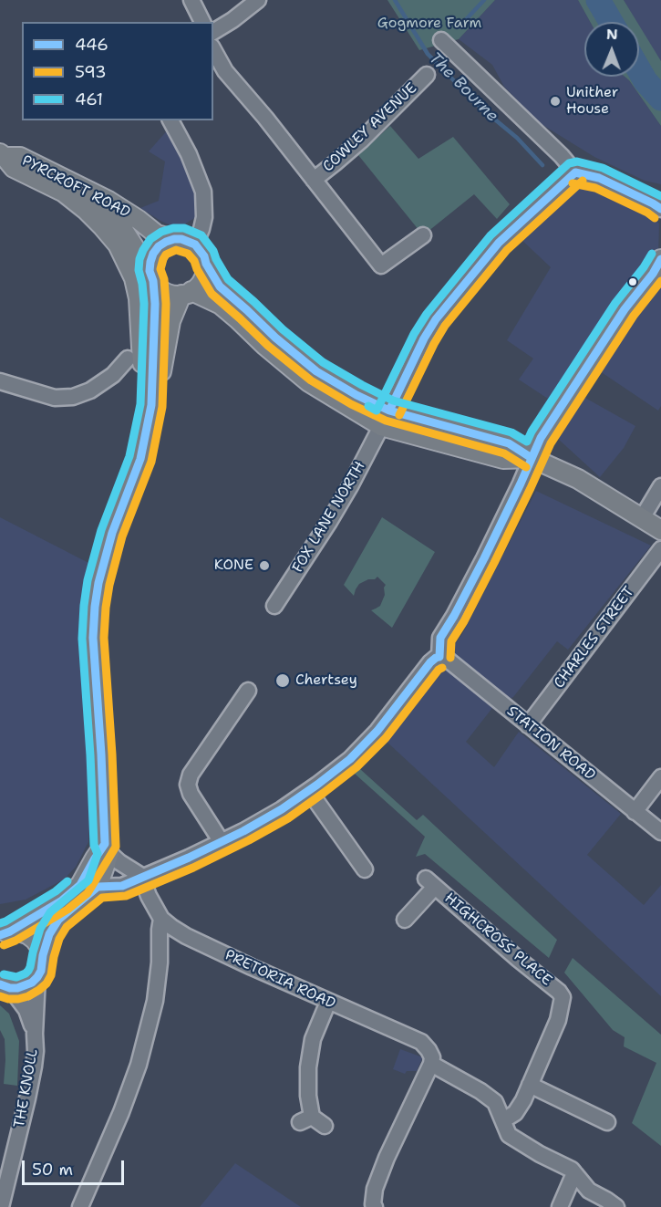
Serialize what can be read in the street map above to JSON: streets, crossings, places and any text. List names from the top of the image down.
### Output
{
  "streets": {
    "main road": ["PYRCROFT ROAD"],
    "street": [
      "COWLEY AVENUE",
      "FOX LANE NORTH",
      "CHARLES STREET",
      "STATION ROAD",
      "HIGHCROSS PLACE",
      "PRETORIA ROAD",
      "THE KNOLL"
    ]
  },
  "crossings": [
    ["CHARLES STREET", "STATION ROAD"]
  ],
  "water": ["The Bourne"],
  "parks": ["Gogmore Farm"],
  "places": ["Unither House", "KONE", "Chertsey"],
  "lines": ["transit line 461", "transit line 446", "transit line 593"],
  "legend": ["446", "593", "461"],
  "scale_bar": "50 m",
  "north": "top"
}
